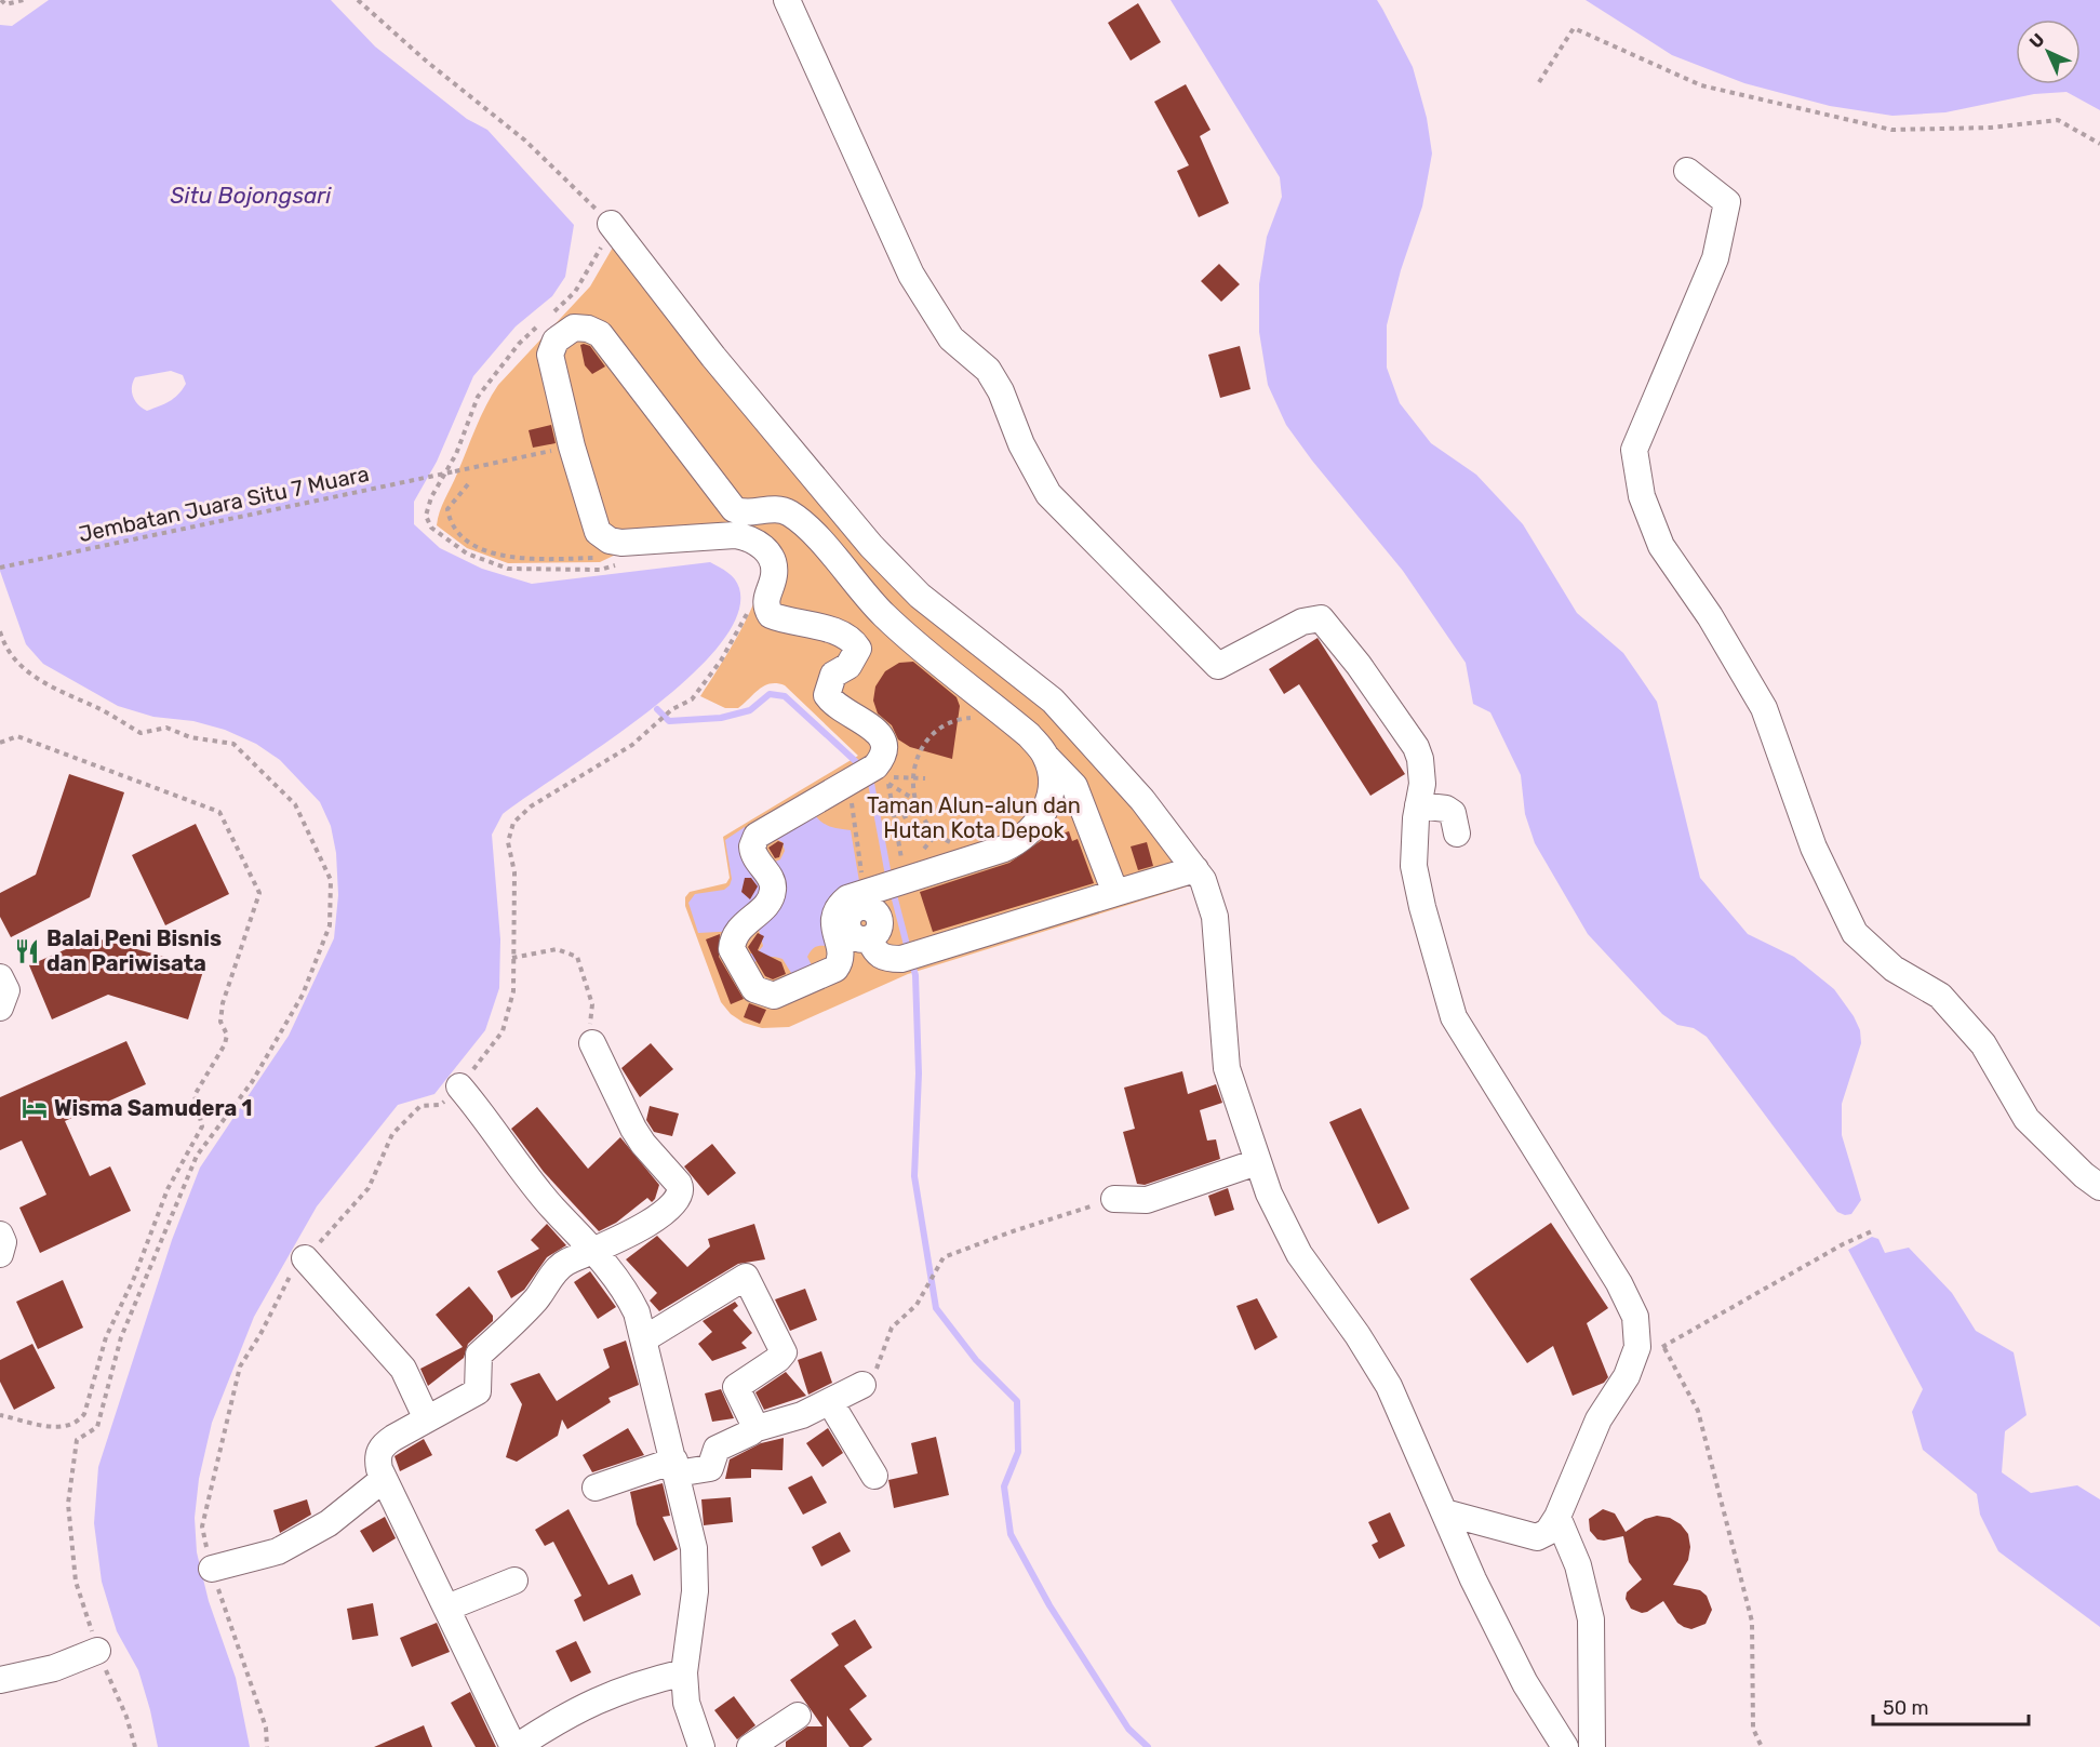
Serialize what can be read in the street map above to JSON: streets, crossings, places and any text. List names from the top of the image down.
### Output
{
  "streets": {
    "path": ["Jembatan Juara Situ 7 Muara"]
  },
  "water": ["Situ Bojongsari"],
  "parks": ["Taman Alun-alun dan Hutan Kota Depok"],
  "places": {
    "restaurant": ["Balai Peni Bisnis dan Pariwisata"],
    "hotel": ["Wisma Samudera 1"]
  },
  "scale_bar": "50 m",
  "north": "top left"
}
